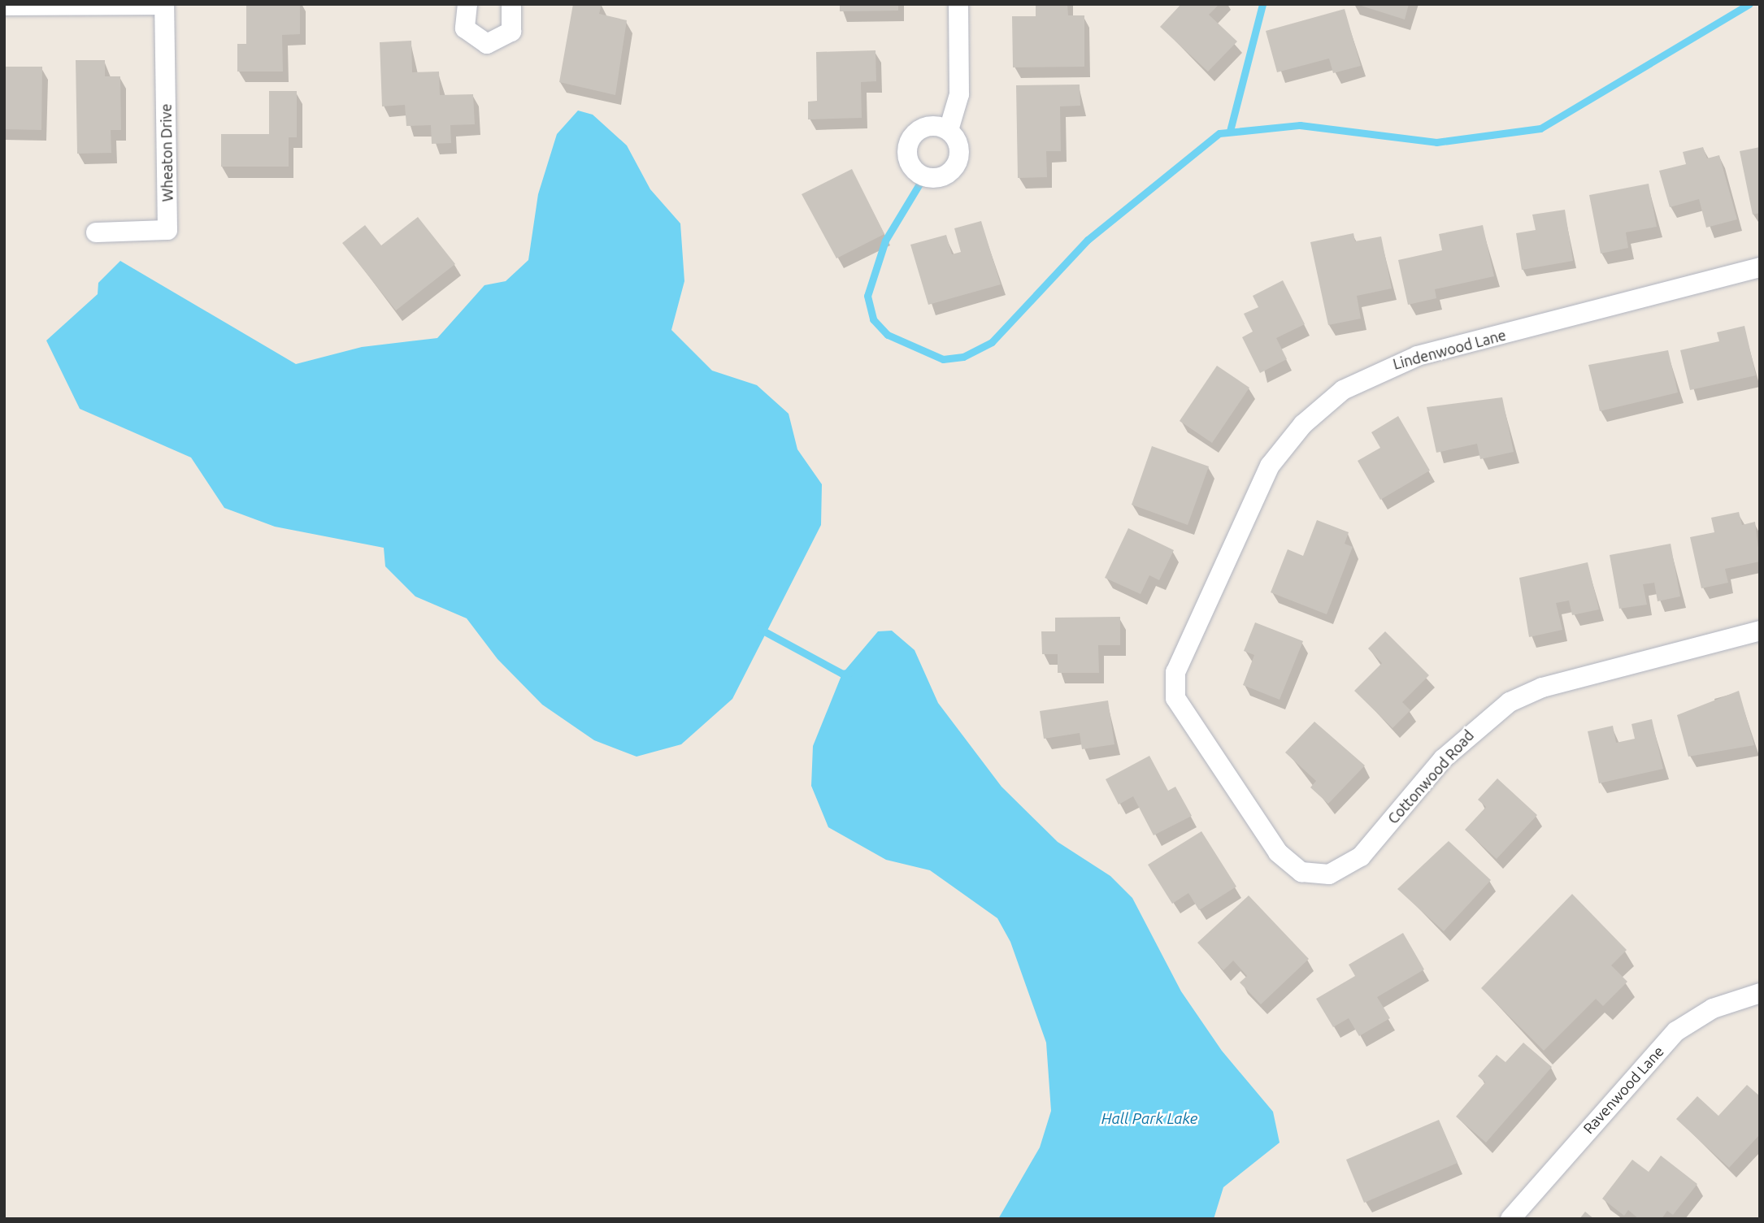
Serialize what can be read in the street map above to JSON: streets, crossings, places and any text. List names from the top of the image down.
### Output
{
  "streets": {
    "street": [
      "Wheaton Drive",
      "Lindenwood Lane",
      "Cottonwood Road",
      "Ravenwood Lane"
    ]
  },
  "crossings": [
    ["Lindenwood Lane", "Cottonwood Road"]
  ],
  "water": ["Hall Park Lake"]
}
